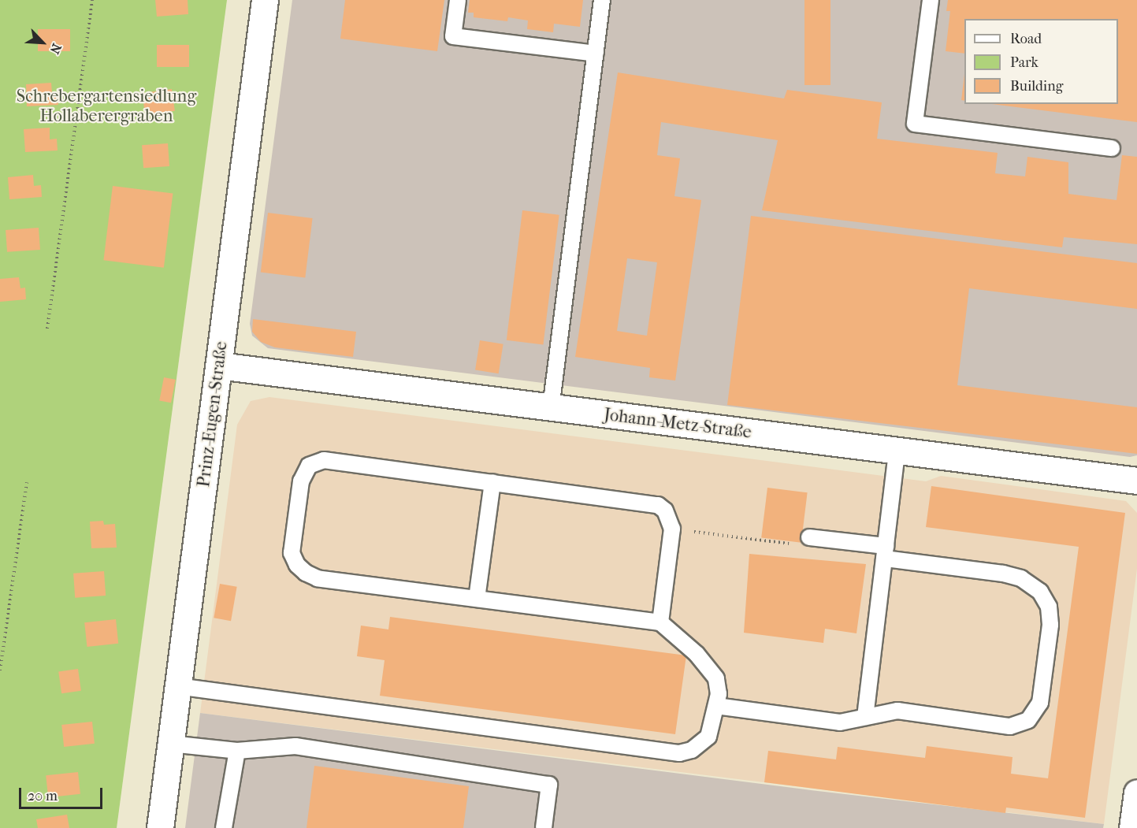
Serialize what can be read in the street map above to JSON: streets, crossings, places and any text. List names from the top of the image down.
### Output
{
  "streets": {
    "street": ["Prinz-Eugen-Straße", "Johann-Metz-Straße"]
  },
  "crossings": [
    ["Prinz-Eugen-Straße", "Johann-Metz-Straße"]
  ],
  "parks": ["Schrebergartensiedlung Hollaberergraben"],
  "legend": ["Road", "Park", "Building"],
  "scale_bar": "20 m",
  "north": "bottom right"
}
